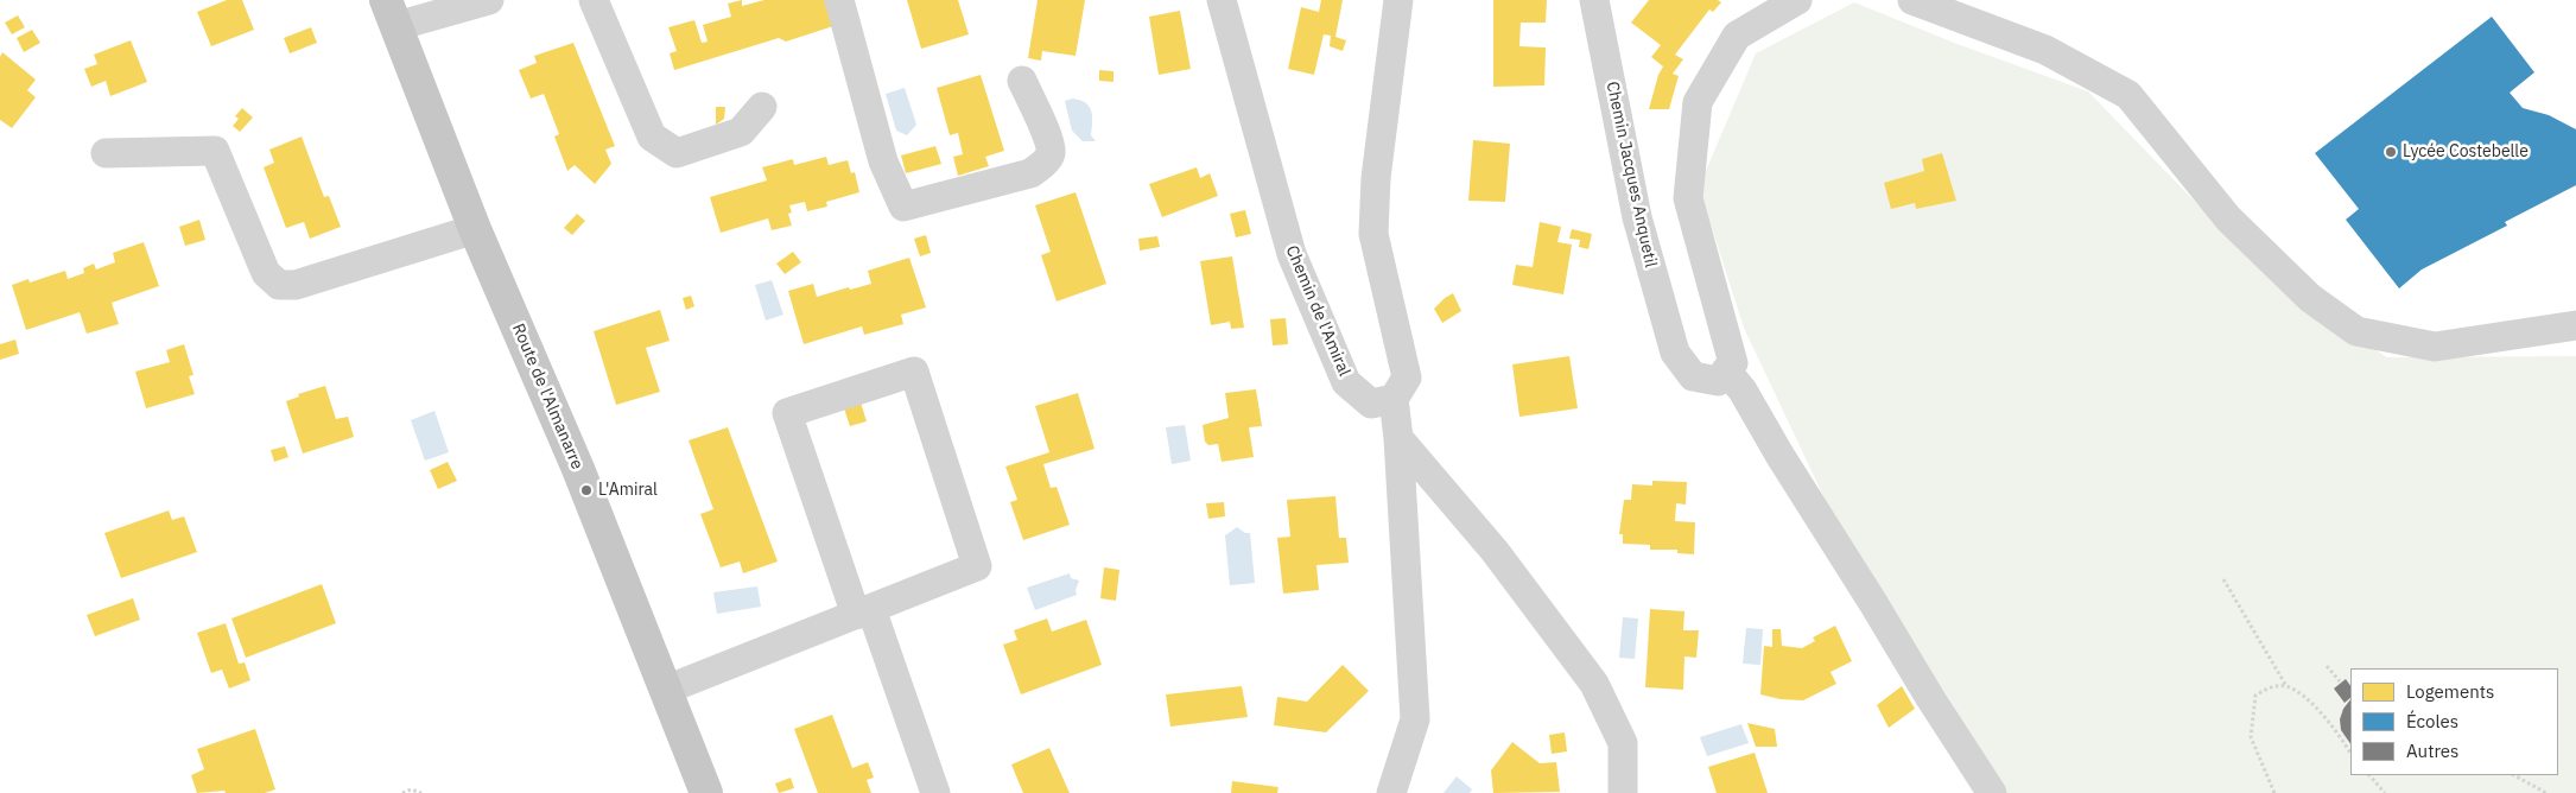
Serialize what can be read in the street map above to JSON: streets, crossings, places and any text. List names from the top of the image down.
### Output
{
  "streets": {
    "main road": ["Route de l'Almanarre"],
    "street": ["Chemin Jacques Anquetil", "Chemin de l'Amiral"]
  },
  "places": ["Lycée Costebelle", "L'Amiral"],
  "legend": ["Logements", "Écoles", "Autres"]
}
